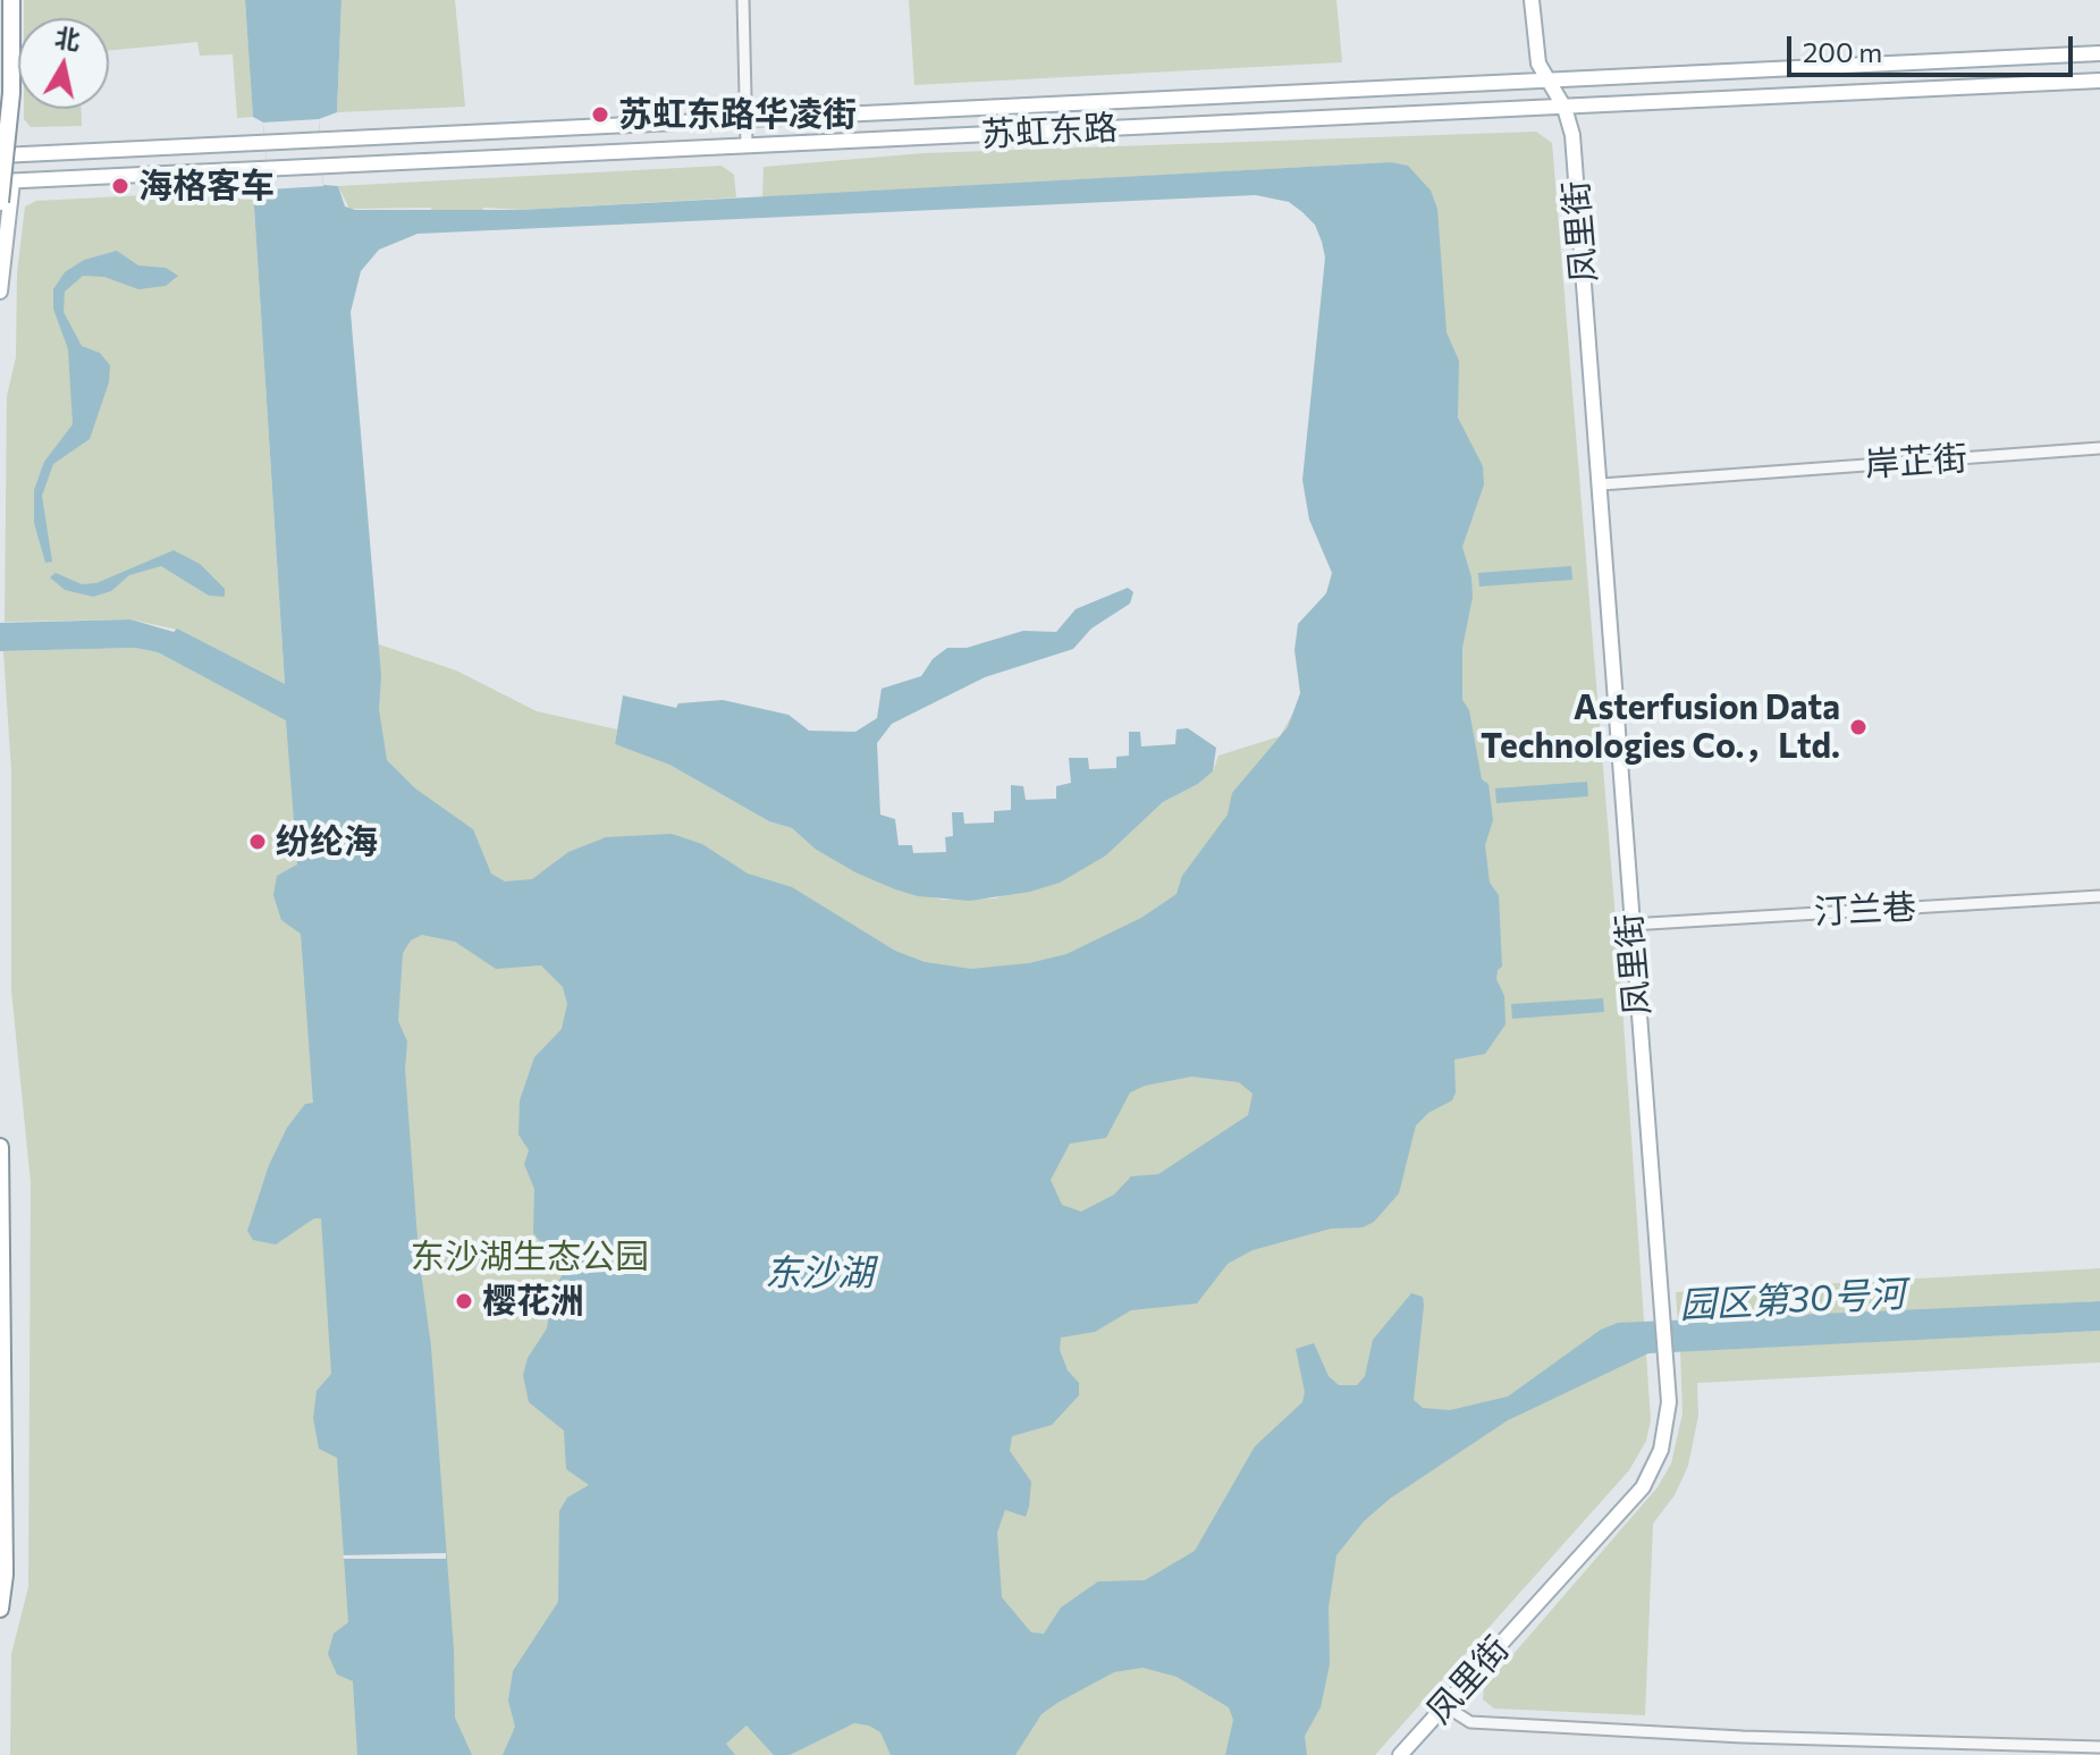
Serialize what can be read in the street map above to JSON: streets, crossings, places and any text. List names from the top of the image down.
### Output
{
  "streets": {
    "main road": ["苏虹东路", "凤里街"],
    "street": ["岸芷街", "汀兰巷"]
  },
  "crossings": [
    ["苏虹东路", "凤里街"],
    ["凤里街", "岸芷街"],
    ["凤里街", "汀兰巷"]
  ],
  "water": ["东沙湖", "园区第30号河"],
  "parks": ["东沙湖生态公园"],
  "places": [
    "苏虹东路华凌街",
    "海格客车",
    "Asterfusion Data Technologies Co.，Ltd.",
    "纷纶海",
    "樱花洲"
  ],
  "scale_bar": "200 m",
  "north": "top"
}
